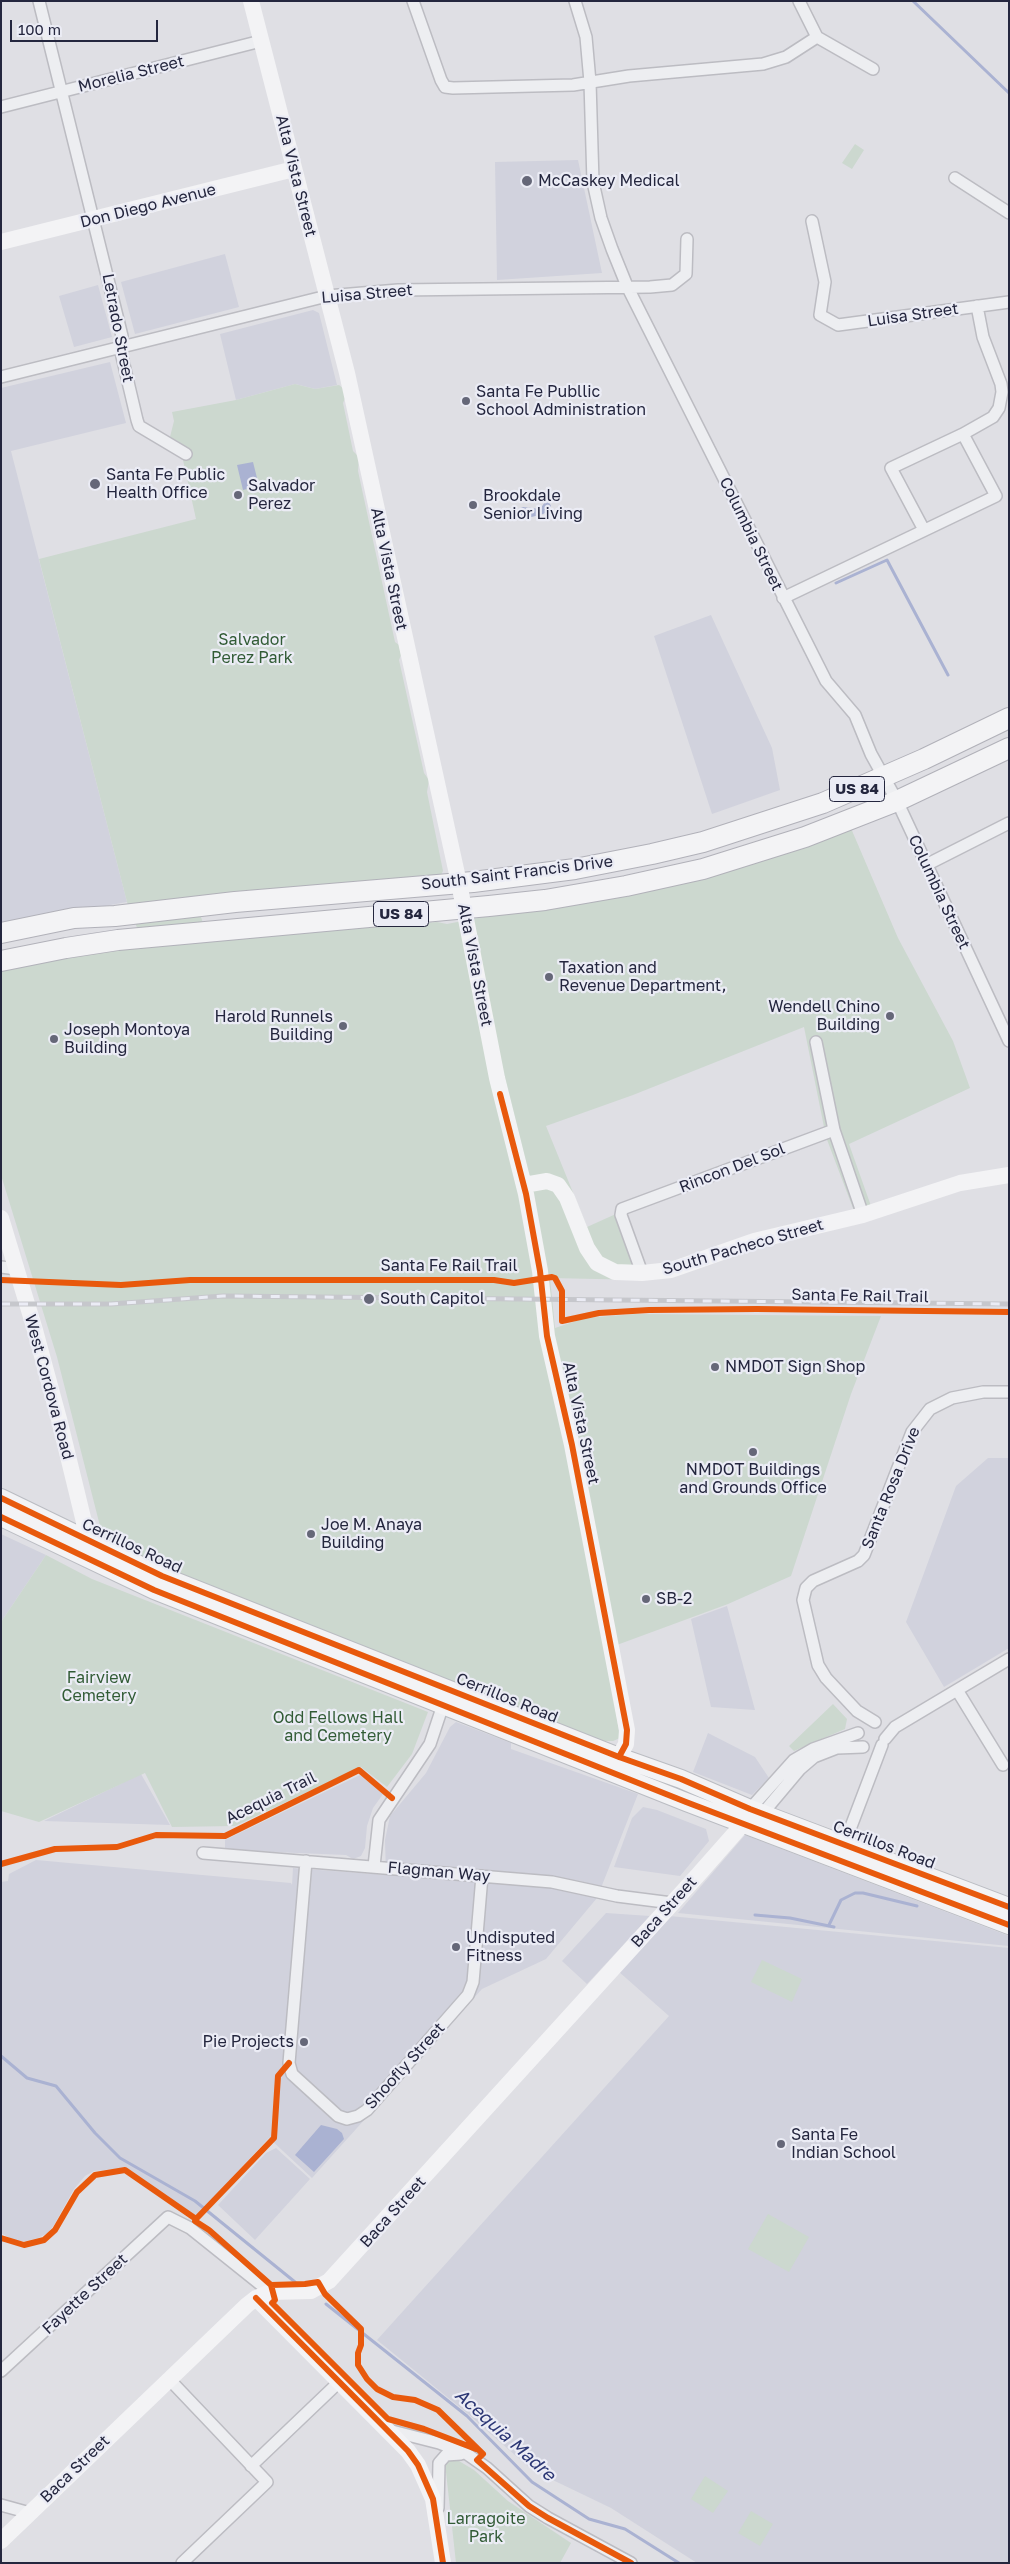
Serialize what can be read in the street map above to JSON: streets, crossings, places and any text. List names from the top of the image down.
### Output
{
  "streets": {
    "highway": ["US 84", "South Saint Francis Drive"],
    "main road": ["Cerrillos Road"],
    "street": [
      "Morelia Street",
      "Alta Vista Street",
      "Don Diego Avenue",
      "Luisa Street",
      "Letrado Street",
      "Columbia Street",
      "Rincon Del Sol",
      "South Pacheco Street",
      "West Cordova Road",
      "Santa Rosa Drive",
      "Flagman Way",
      "Baca Street",
      "Shoofly Street",
      "Fayette Street"
    ],
    "cycle path": ["Santa Fe Rail Trail", "Acequia Trail"]
  },
  "crossings": [
    ["Morelia Street", "Alta Vista Street"],
    ["Morelia Street", "Letrado Street"],
    ["Alta Vista Street", "Don Diego Avenue"],
    ["Alta Vista Street", "Luisa Street"],
    ["Alta Vista Street", "South Saint Francis Drive"],
    ["Alta Vista Street", "South Pacheco Street"],
    ["Alta Vista Street", "Cerrillos Road"],
    ["Don Diego Avenue", "Letrado Street"],
    ["Luisa Street", "Letrado Street"],
    ["Luisa Street", "Columbia Street"],
    ["Columbia Street", "South Saint Francis Drive"],
    ["Rincon Del Sol", "South Pacheco Street"],
    ["West Cordova Road", "Cerrillos Road"],
    ["Cerrillos Road", "Baca Street"],
    ["Flagman Way", "Baca Street"],
    ["Flagman Way", "Shoofly Street"],
    ["Baca Street", "Fayette Street"]
  ],
  "water": ["Acequia Madre"],
  "parks": [
    "Salvador Perez Park",
    "Fairview Cemetery",
    "Odd Fellows Hall and Cemetery",
    "Larragoite Park"
  ],
  "places": [
    "McCaskey Medical",
    "Santa Fe Publlic School Administration",
    "Santa Fe Public Health Office",
    "Salvador Perez",
    "Brookdale Senior Living",
    "Taxation and Revenue Department,",
    "Wendell Chino Building",
    "Harold Runnels Building",
    "Joseph Montoya Building",
    "South Capitol",
    "NMDOT Sign Shop",
    "NMDOT Buildings and Grounds Office",
    "Joe M. Anaya Building",
    "SB-2",
    "Undisputed Fitness",
    "Pie Projects",
    "Santa Fe Indian School"
  ],
  "scale_bar": "100 m"
}
